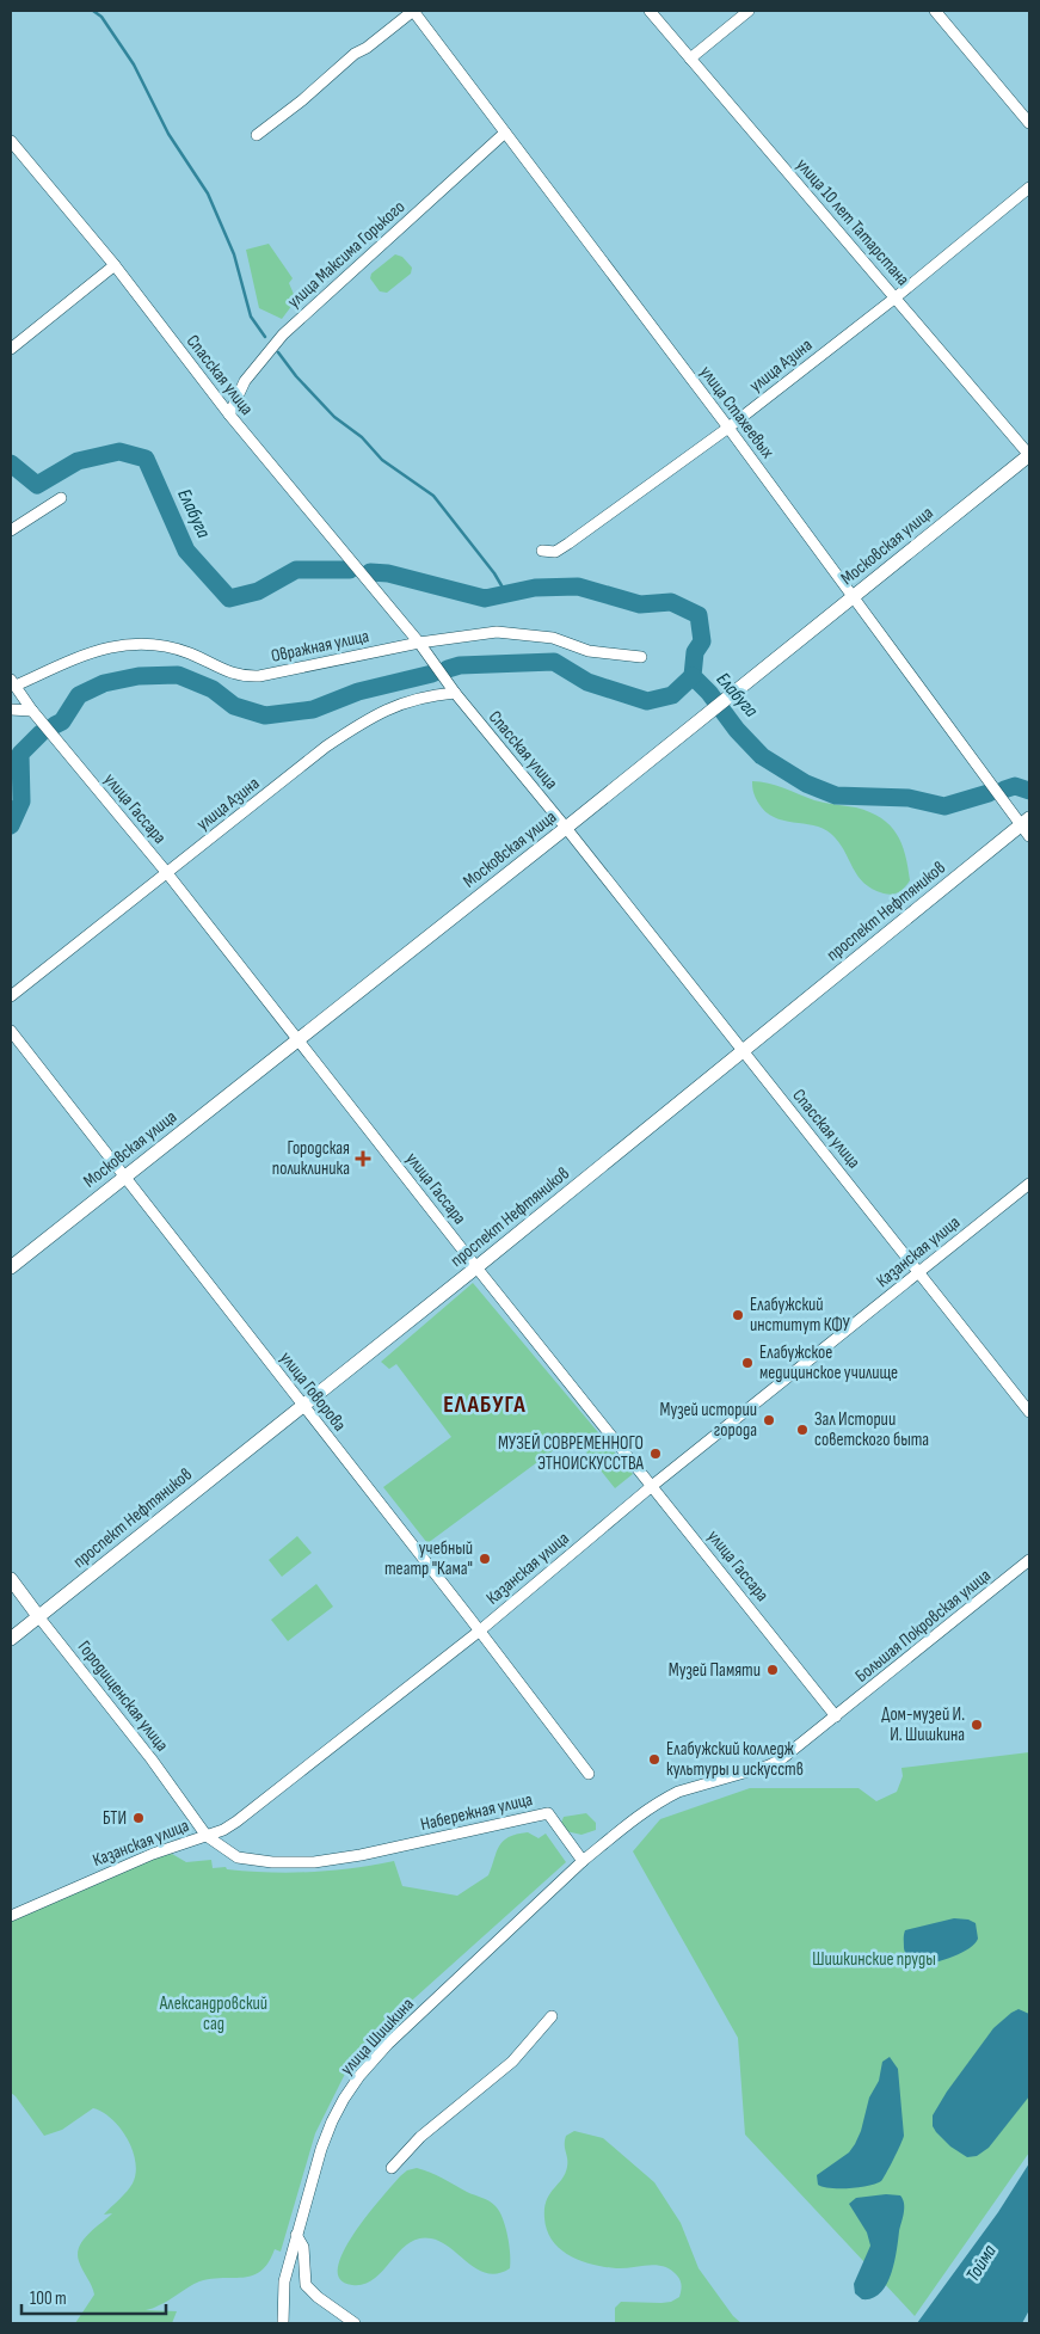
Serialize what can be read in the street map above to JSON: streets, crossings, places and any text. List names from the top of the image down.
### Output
{
  "streets": {
    "main road": ["Московская улица", "проспект Нефтяников", "Городищенская улица"],
    "street": [
      "улица 10 лет Татарстана",
      "улица Максима Горького",
      "улица Азина",
      "Спасская улица",
      "улица Стахеевых",
      "Овражная улица",
      "улица Гассара",
      "Казанская улица",
      "улица Говорова",
      "Большая Покровская улица",
      "Набережная улица",
      "улица Шишкина"
    ]
  },
  "crossings": [
    ["улица 10 лет Татарстана", "улица Азина"],
    ["улица 10 лет Татарстана", "Московская улица"],
    ["улица Максима Горького", "Спасская улица"],
    ["улица Максима Горького", "улица Стахеевых"],
    ["улица Азина", "Спасская улица"],
    ["улица Азина", "улица Стахеевых"],
    ["улица Азина", "улица Гассара"],
    ["Спасская улица", "Московская улица"],
    ["Спасская улица", "Овражная улица"],
    ["Спасская улица", "проспект Нефтяников"],
    ["Спасская улица", "Казанская улица"],
    ["улица Стахеевых", "Московская улица"],
    ["улица Стахеевых", "проспект Нефтяников"],
    ["Московская улица", "улица Гассара"],
    ["Московская улица", "улица Говорова"],
    ["Овражная улица", "улица Гассара"],
    ["улица Гассара", "проспект Нефтяников"],
    ["улица Гассара", "Казанская улица"],
    ["улица Гассара", "Большая Покровская улица"],
    ["проспект Нефтяников", "улица Говорова"],
    ["проспект Нефтяников", "Городищенская улица"],
    ["Казанская улица", "улица Говорова"],
    ["Казанская улица", "Городищенская улица"],
    ["Казанская улица", "Набережная улица"],
    ["Городищенская улица", "Набережная улица"],
    ["Набережная улица", "улица Шишкина"]
  ],
  "districts": ["ЕЛАБУГА"],
  "water": ["Елабуга", "Тойма"],
  "parks": ["Шишкинские пруды", "Александровский сад"],
  "places": {
    "health": ["Городская поликлиника"],
    "other": [
      "Елабужский институт КФУ",
      "Елабужское медицинское училище",
      "Музей истории города",
      "Зал Истории советского быта",
      "МУЗЕЙ СОВРЕМЕННОГО ЭТНОИСКУССТВА",
      "учебный театр \"Кама\"",
      "Музей Памяти",
      "Дом-музей И. И. Шишкина",
      "Елабужский колледж культуры и искусств",
      "БТИ"
    ]
  },
  "scale_bar": "100 m"
}
